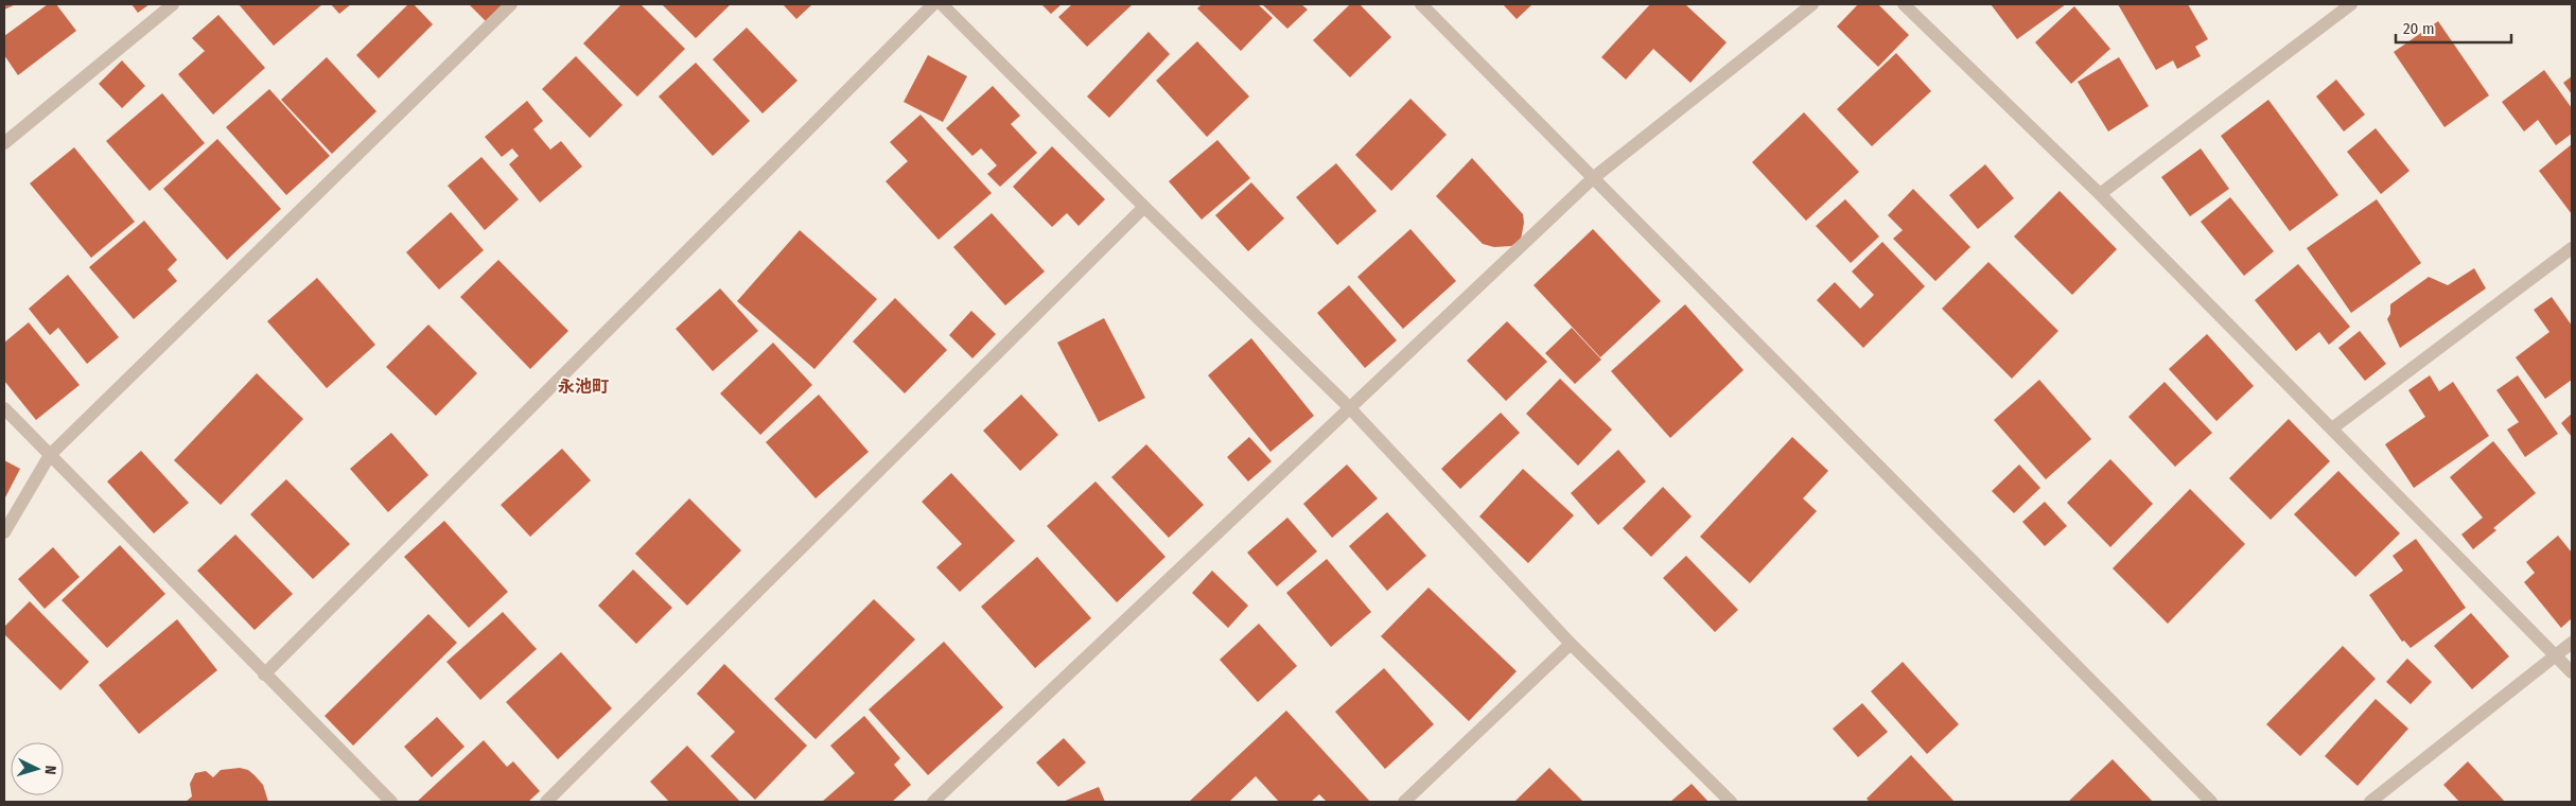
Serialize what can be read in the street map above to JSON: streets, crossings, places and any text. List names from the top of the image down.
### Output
{
  "districts": ["永池町"],
  "scale_bar": "20 m",
  "north": "right"
}
